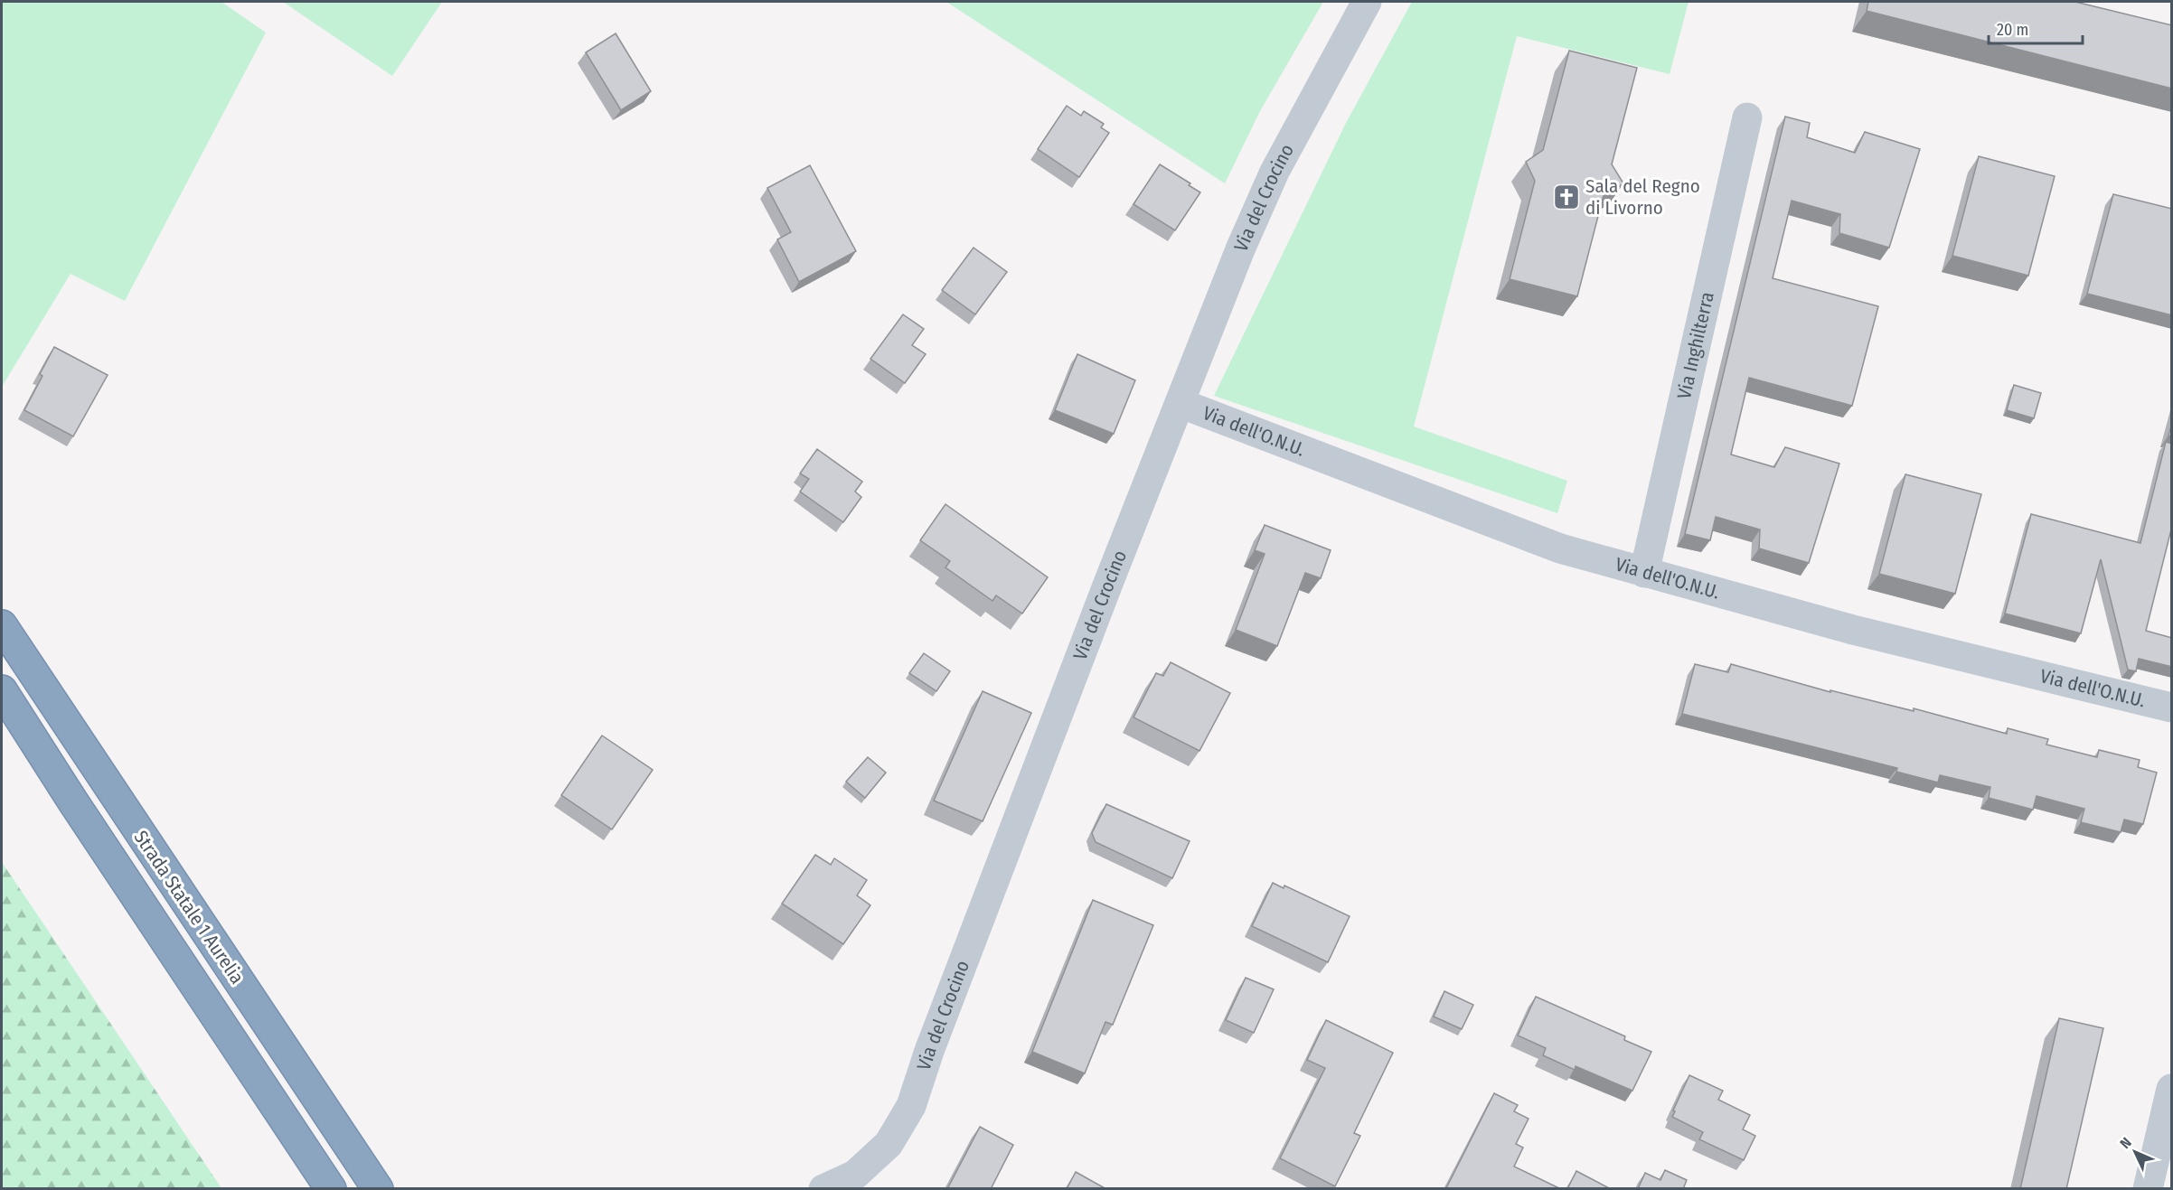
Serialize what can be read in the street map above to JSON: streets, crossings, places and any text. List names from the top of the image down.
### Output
{
  "streets": {
    "highway": ["Strada Statale 1 Aurelia"],
    "street": ["Via del Crocino", "Via Inghilterra", "Via dell'O.N.U."]
  },
  "crossings": [
    ["Via del Crocino", "Via dell'O.N.U."],
    ["Via Inghilterra", "Via dell'O.N.U."]
  ],
  "places": {
    "church": ["Sala del Regno di Livorno"]
  },
  "scale_bar": "20 m",
  "north": "top left"
}
